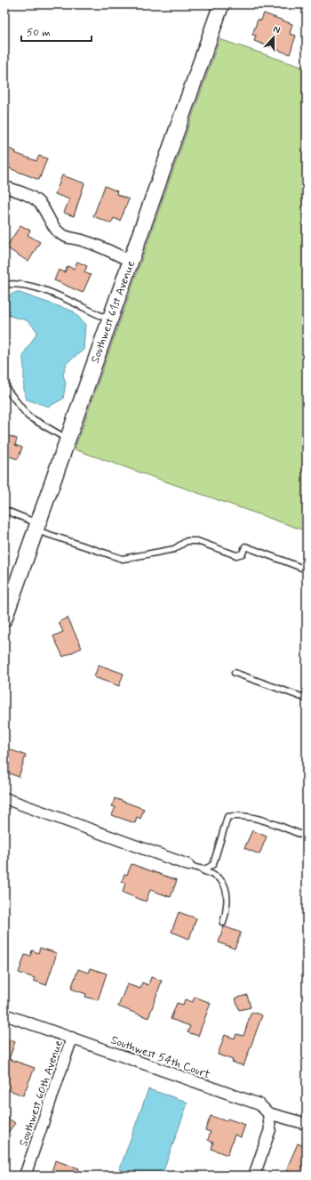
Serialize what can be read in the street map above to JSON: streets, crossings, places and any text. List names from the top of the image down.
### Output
{
  "streets": {
    "street": ["Southwest 61st Avenue", "Southwest 54th Court", "Southwest 60th Avenue"]
  },
  "crossings": [
    ["Southwest 54th Court", "Southwest 60th Avenue"]
  ],
  "scale_bar": "50 m",
  "north": "top"
}
